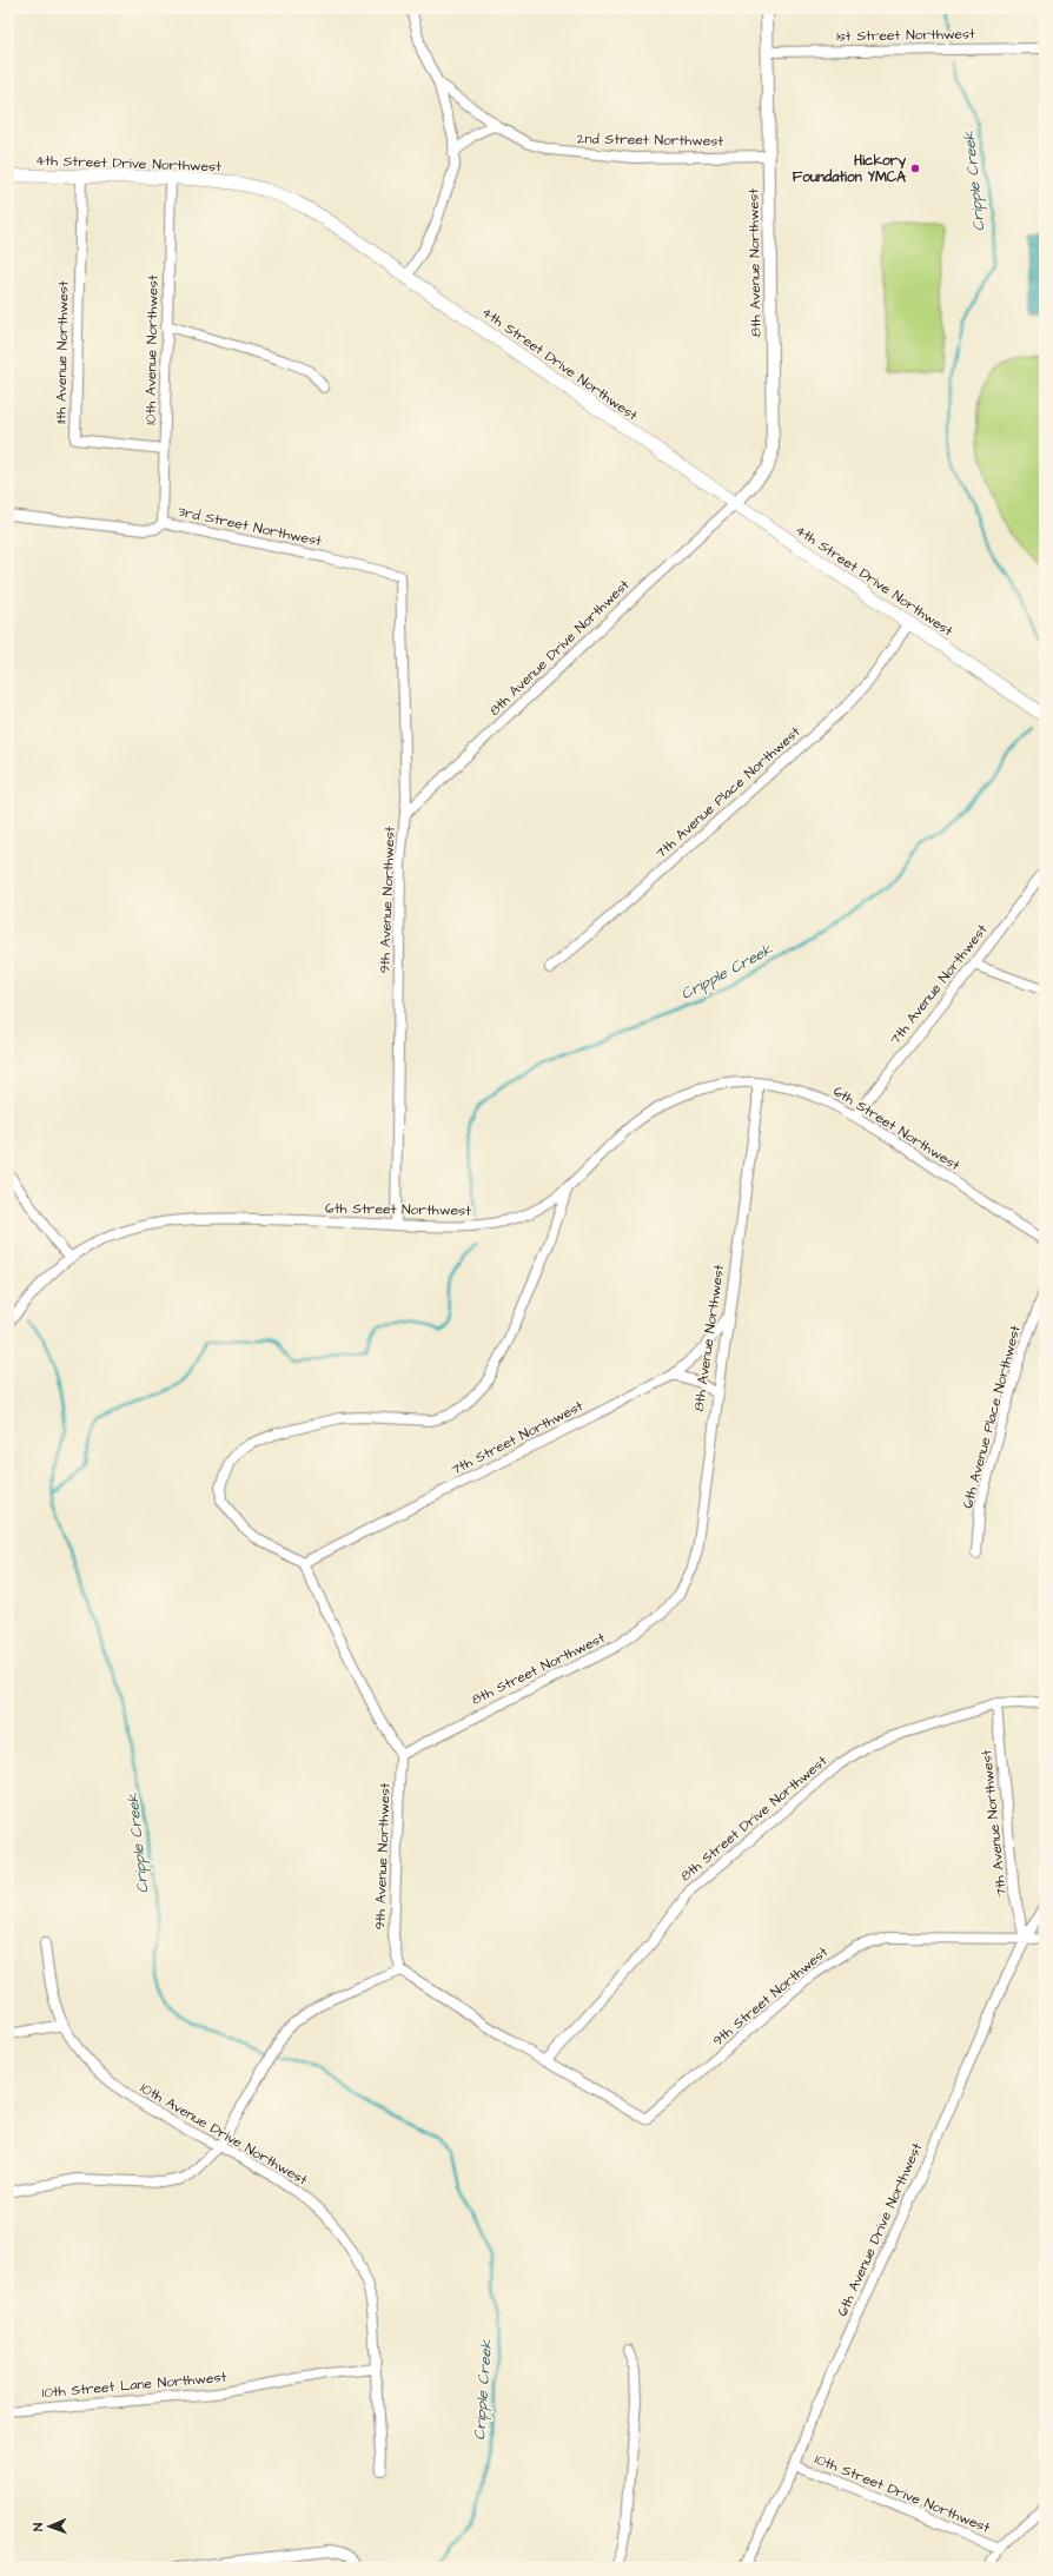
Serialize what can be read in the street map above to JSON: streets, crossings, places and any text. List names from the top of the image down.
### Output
{
  "streets": {
    "main road": ["4th Street Drive Northwest"],
    "street": [
      "1st Street Northwest",
      "2nd Street Northwest",
      "8th Avenue Northwest",
      "10th Avenue Northwest",
      "11th Avenue Northwest",
      "3rd Street Northwest",
      "8th Avenue Drive Northwest",
      "7th Avenue Place Northwest",
      "9th Avenue Northwest",
      "7th Avenue Northwest",
      "6th Street Northwest",
      "6th Avenue Place Northwest",
      "7th Street Northwest",
      "8th Street Northwest",
      "8th Street Drive Northwest",
      "9th Street Northwest",
      "10th Avenue Drive Northwest",
      "6th Avenue Drive Northwest",
      "10th Street Lane Northwest",
      "10th Street Drive Northwest"
    ]
  },
  "crossings": [
    ["1st Street Northwest", "8th Avenue Northwest"],
    ["2nd Street Northwest", "8th Avenue Northwest"],
    ["4th Street Drive Northwest", "8th Avenue Northwest"],
    ["4th Street Drive Northwest", "10th Avenue Northwest"],
    ["4th Street Drive Northwest", "11th Avenue Northwest"],
    ["4th Street Drive Northwest", "8th Avenue Drive Northwest"],
    ["4th Street Drive Northwest", "7th Avenue Place Northwest"],
    ["8th Avenue Northwest", "8th Avenue Drive Northwest"],
    ["8th Avenue Northwest", "6th Street Northwest"],
    ["8th Avenue Northwest", "7th Street Northwest"],
    ["8th Avenue Northwest", "8th Street Northwest"],
    ["10th Avenue Northwest", "11th Avenue Northwest"],
    ["10th Avenue Northwest", "3rd Street Northwest"],
    ["3rd Street Northwest", "9th Avenue Northwest"],
    ["8th Avenue Drive Northwest", "9th Avenue Northwest"],
    ["9th Avenue Northwest", "6th Street Northwest"],
    ["9th Avenue Northwest", "8th Street Northwest"],
    ["7th Avenue Northwest", "6th Street Northwest"],
    ["7th Avenue Northwest", "8th Street Drive Northwest"],
    ["7th Avenue Northwest", "9th Street Northwest"],
    ["7th Avenue Northwest", "6th Avenue Drive Northwest"],
    ["8th Street Drive Northwest", "9th Street Northwest"],
    ["9th Street Northwest", "6th Avenue Drive Northwest"],
    ["10th Avenue Drive Northwest", "10th Street Lane Northwest"],
    ["6th Avenue Drive Northwest", "10th Street Drive Northwest"]
  ],
  "water": ["Cripple Creek"],
  "places": ["Hickory Foundation YMCA"],
  "north": "left"
}
